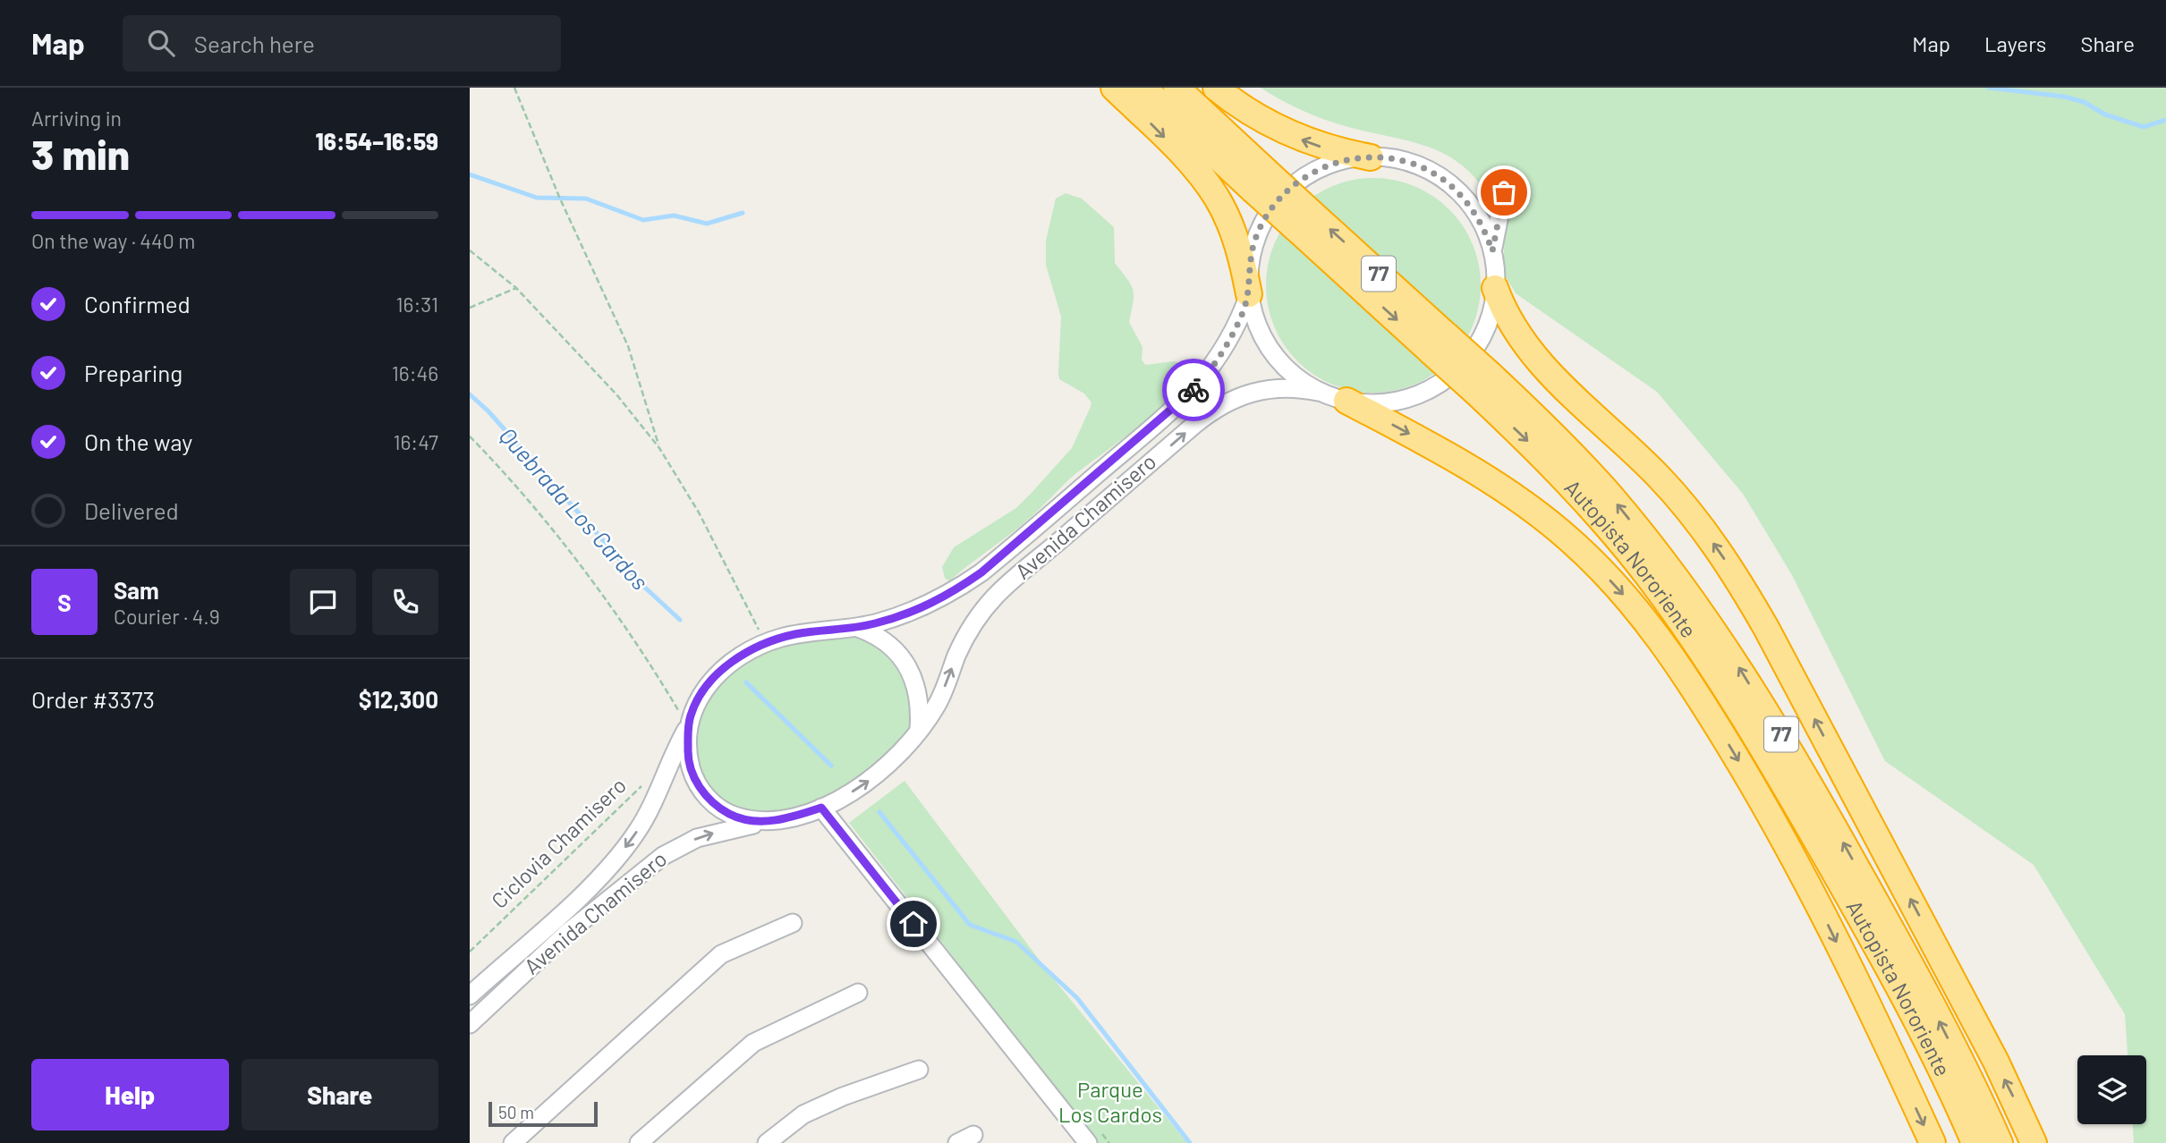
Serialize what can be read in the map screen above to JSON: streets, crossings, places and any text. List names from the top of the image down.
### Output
{
  "streets": {
    "highway": ["77", "Autopista Nororiente"],
    "street": ["Avenida Chamisero"],
    "path": ["Ciclovia Chamisero"]
  },
  "water": ["Quebrada Los Cardos"],
  "parks": ["Parque Los Cardos"],
  "scale_bar": "50 m",
  "page": {
    "header": "Map",
    "search": "Search here",
    "nav": ["Map", "Layers", "Share"],
    "heading": ["3 min", "Arriving in", "16:54–16:59"],
    "panel": [
      "Sam",
      "Courier · 4.9",
      "Order #3373",
      "$12,300"
    ],
    "bar": "On the way · 440 m",
    "list": [
      ["Confirmed", "16:31"],
      ["Preparing", "16:46"],
      ["On the way", "16:47"],
      "Delivered"
    ],
    "round": "S",
    "buttons": ["Help", "Share"],
    "scale": "50 m"
  }
}
